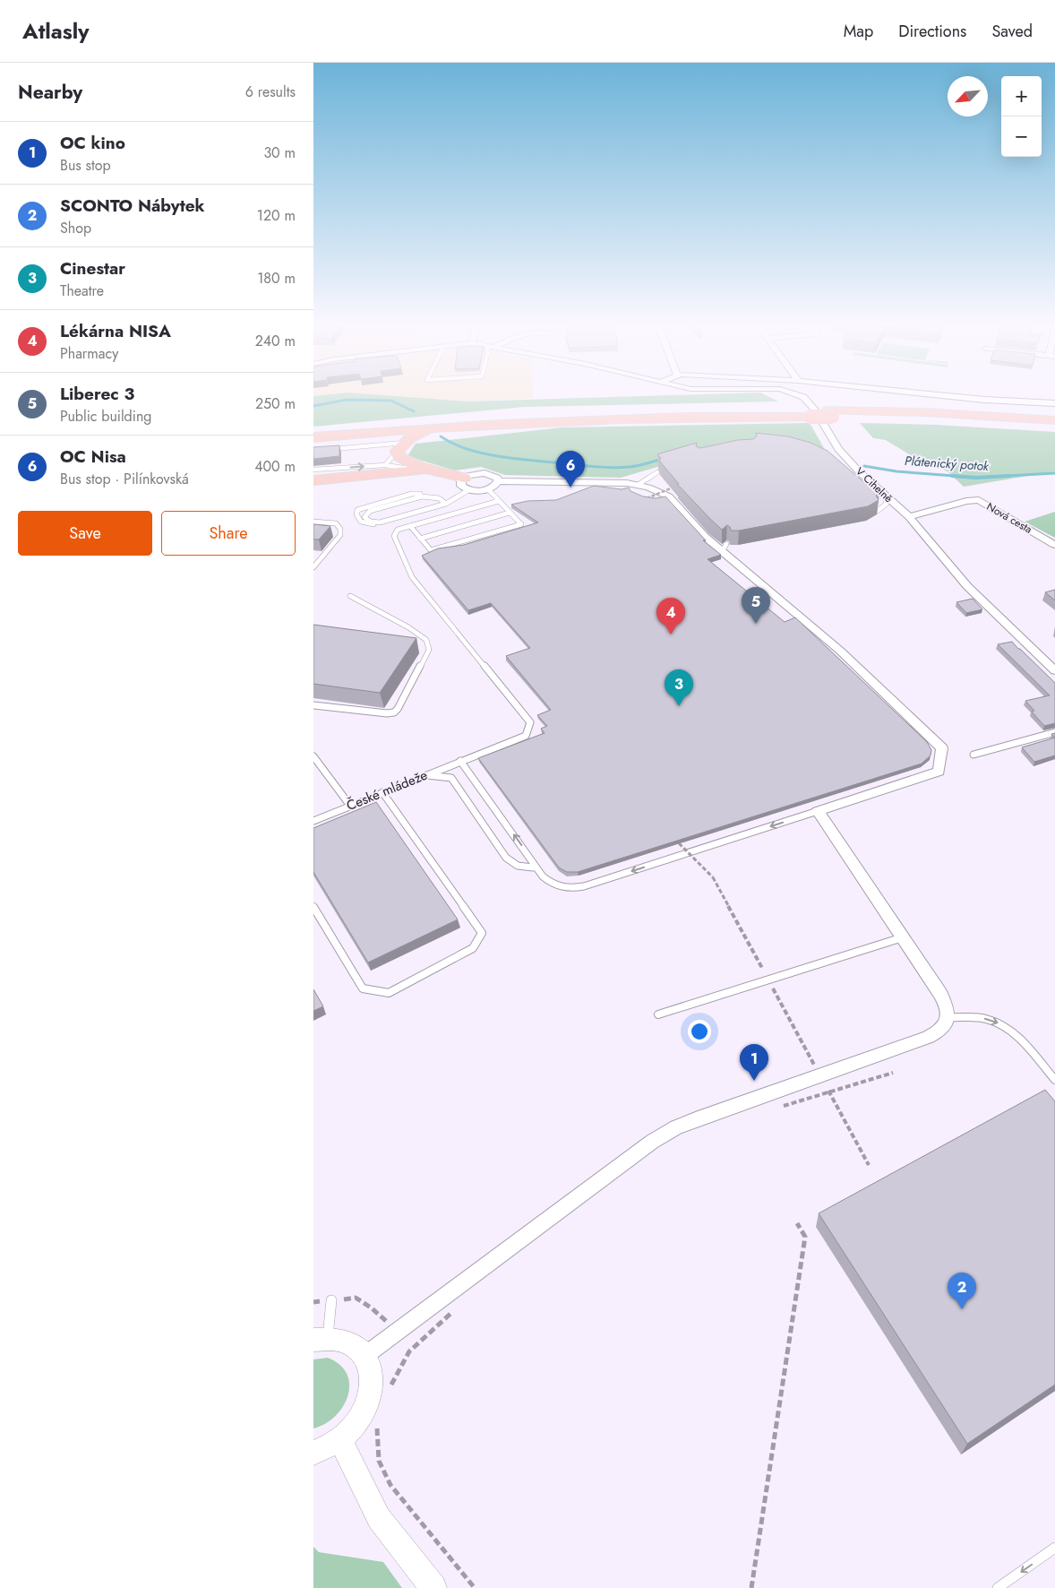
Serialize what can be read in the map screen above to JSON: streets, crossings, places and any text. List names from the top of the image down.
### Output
{
  "streets": {
    "street": ["V Cihelně", "Nová cesta"],
    "lane": ["České mládeže"]
  },
  "crossings": [
    ["V Cihelně", "Nová cesta"]
  ],
  "water": ["Plátenický potok"],
  "north": "bottom left",
  "page": {
    "header": "Atlasly",
    "nav": ["Map", "Directions", "Saved"],
    "heading": ["Nearby", "6 results"],
    "map_buttons": ["+", "−"],
    "list": [
      {
        "mark": "1",
        "name": "OC kino",
        "note": "Bus stop",
        "value": "30 m"
      },
      {
        "mark": "2",
        "name": "SCONTO Nábytek",
        "note": "Shop",
        "value": "120 m"
      },
      {
        "mark": "3",
        "name": "Cinestar",
        "note": "Theatre",
        "value": "180 m"
      },
      {
        "mark": "4",
        "name": "Lékárna NISA",
        "note": "Pharmacy",
        "value": "240 m"
      },
      {
        "mark": "5",
        "name": "Liberec 3",
        "note": "Public building",
        "value": "250 m"
      },
      {
        "mark": "6",
        "name": "OC Nisa",
        "note": "Bus stop · Pilínkovská",
        "value": "400 m"
      }
    ],
    "pins": [
      "6",
      "5",
      "4",
      "3",
      "1",
      "2"
    ],
    "buttons": ["Save", "Share"]
  }
}
